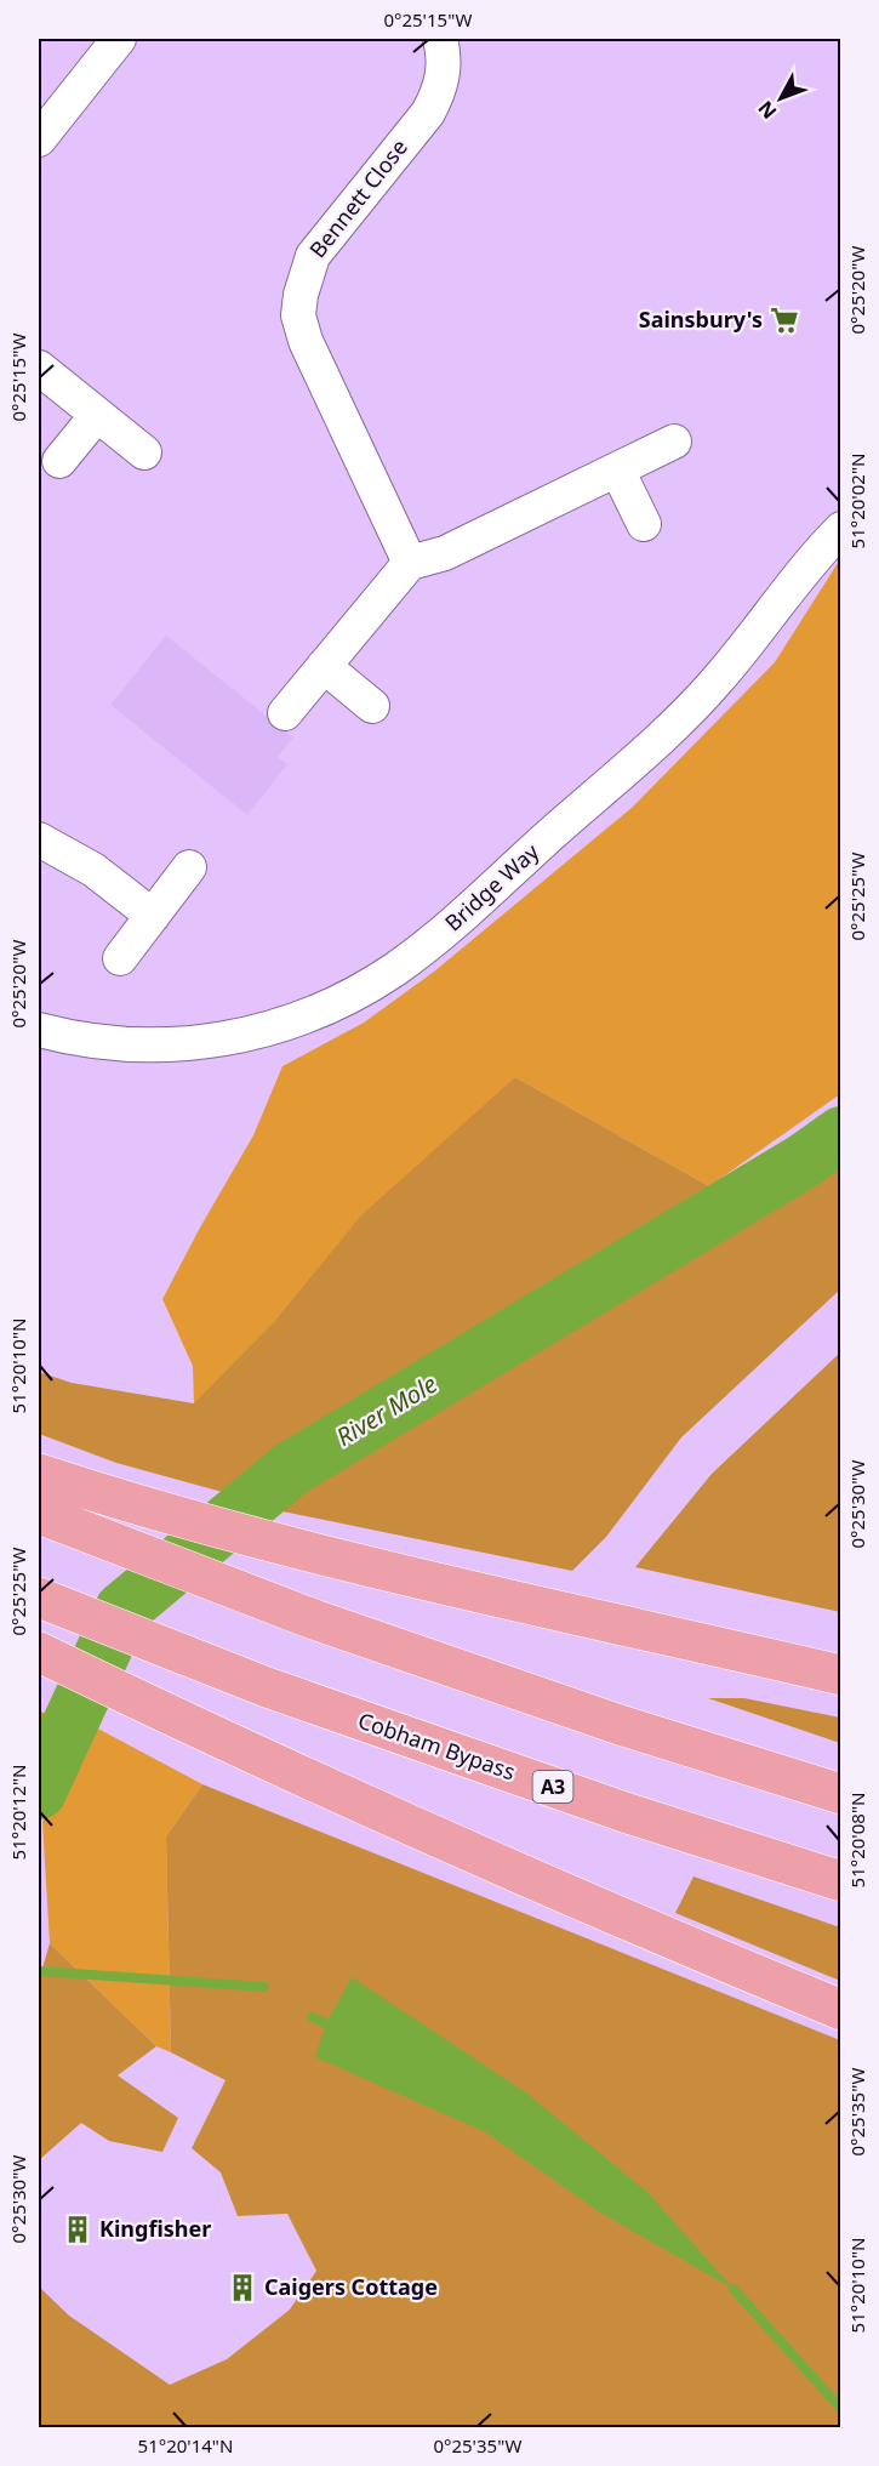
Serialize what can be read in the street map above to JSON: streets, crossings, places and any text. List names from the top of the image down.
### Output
{
  "streets": {
    "highway": ["Cobham Bypass", "A3"],
    "street": ["Bennett Close", "Bridge Way"]
  },
  "water": ["River Mole"],
  "places": {
    "supermarket": ["Sainsbury's"],
    "building": ["Kingfisher", "Caigers Cottage"]
  },
  "north": "bottom left",
  "coordinates": [
    "0°25'15\"W",
    "0°25'20\"W",
    "51°20'02\"N",
    "0°25'25\"W",
    "51°20'10\"N",
    "0°25'30\"W",
    "51°20'12\"N",
    "51°20'08\"N",
    "0°25'35\"W",
    "51°20'14\"N"
  ]
}
